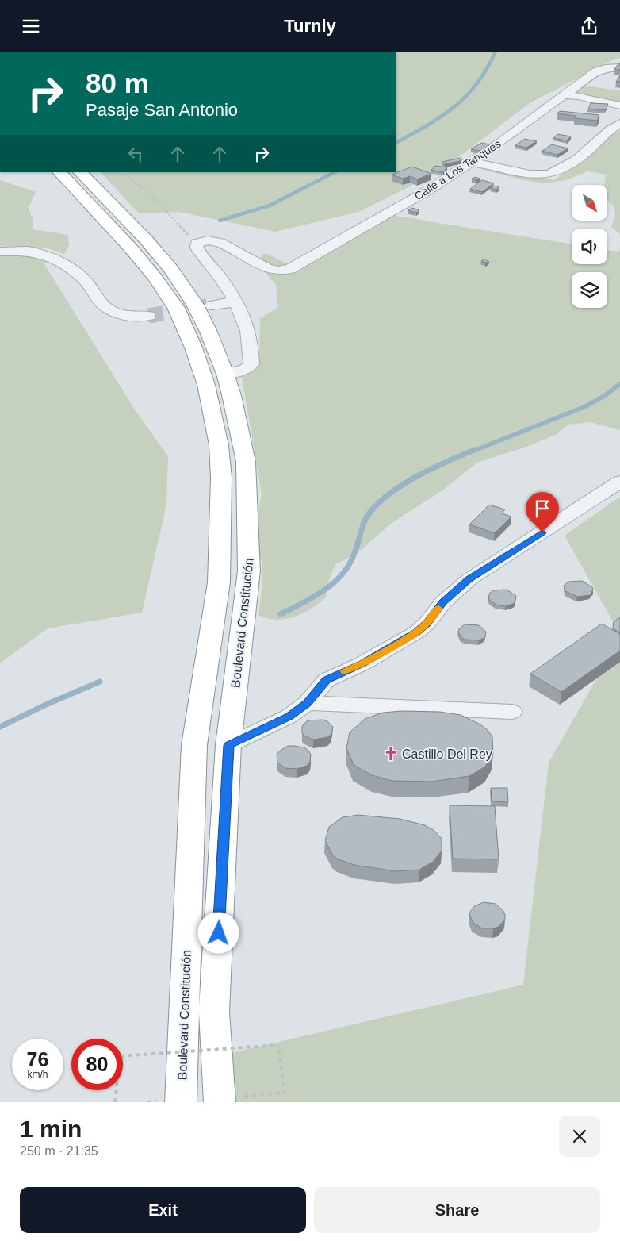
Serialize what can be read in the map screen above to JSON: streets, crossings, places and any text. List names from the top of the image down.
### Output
{
  "streets": {
    "highway": ["Boulevard Constitución"],
    "street": ["Calle a Los Tanques"]
  },
  "places": {
    "church": ["Castillo Del Rey"]
  },
  "north": "bottom right",
  "page": {
    "header": "Turnly",
    "turn": ["80 m", "Pasaje San Antonio"],
    "speed": "76 km/h",
    "limit": "80",
    "heading": ["1 min", "250 m · 21:35"],
    "buttons": ["Exit", "Share"]
  }
}
